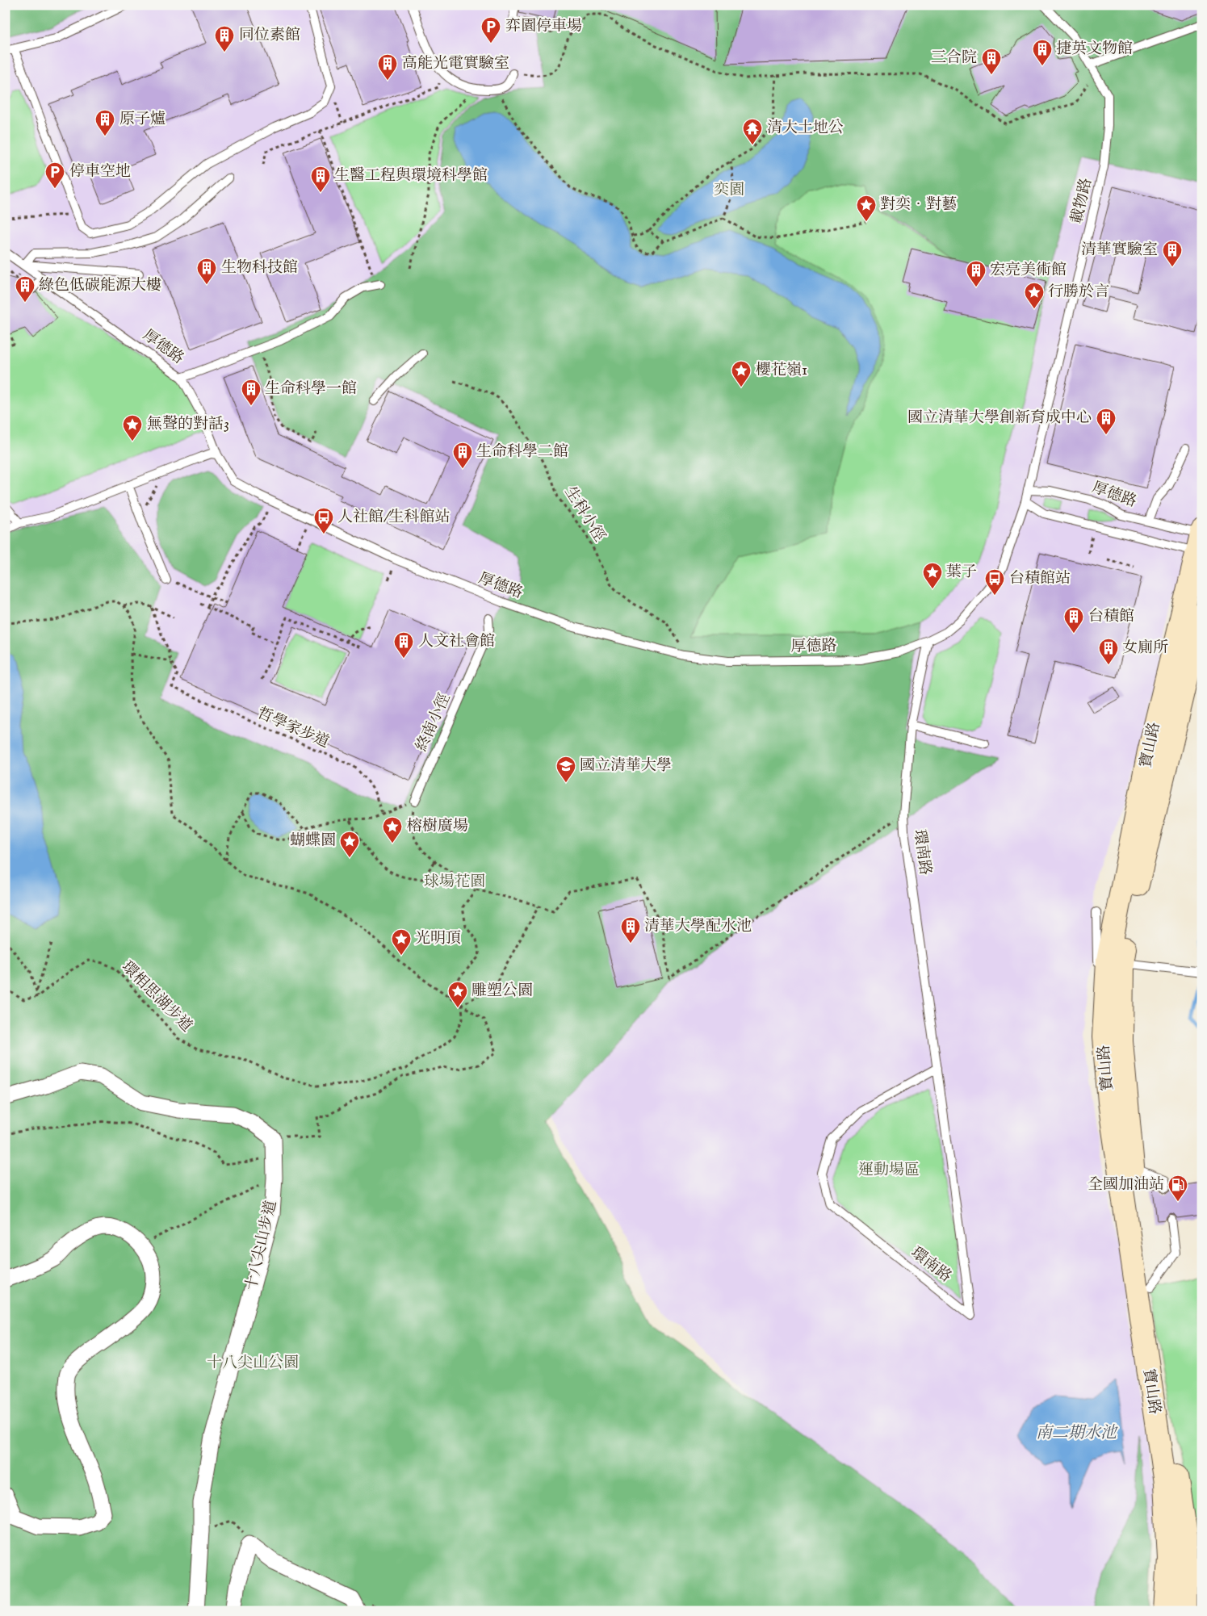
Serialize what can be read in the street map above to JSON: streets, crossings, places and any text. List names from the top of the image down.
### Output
{
  "streets": {
    "street": ["寶山路", "十八尖山步道"],
    "lane": [
      "載物路",
      "厚德路",
      "終南小徑",
      "環南路"
    ],
    "path": ["生科小徑", "哲學家步道", "環相思湖步道"]
  },
  "crossings": [
    ["載物路", "厚德路"],
    ["厚德路", "寶山路"],
    ["厚德路", "環南路"]
  ],
  "water": ["南二期水池"],
  "parks": [
    "奕園",
    "球場花園",
    "運動場區",
    "十八尖山公園"
  ],
  "places": {
    "parking": ["弈園停車場", "停車空地"],
    "building": [
      "同位素館",
      "捷英文物館",
      "三合院",
      "高能光電實驗室",
      "原子爐",
      "生醫工程與環境科學館",
      "清華實驗室",
      "生物科技館",
      "宏亮美術館",
      "綠色低碳能源大樓",
      "生命科學一館",
      "國立清華大學創新育成中心",
      "生命科學二館",
      "台積館",
      "人文社會館",
      "女廁所",
      "清華大學配水池"
    ],
    "temple": ["清大土地公"],
    "place": [
      "對奕‧對藝",
      "行勝於言",
      "櫻花嶺1",
      "無聲的對話3",
      "葉子",
      "榕樹廣場",
      "蝴蝶園",
      "光明頂",
      "雕塑公園"
    ],
    "bus stop": ["人社館/生科館站", "台積館站"],
    "school or university": ["國立清華大學"],
    "fuel station": ["全國加油站"]
  }
}
